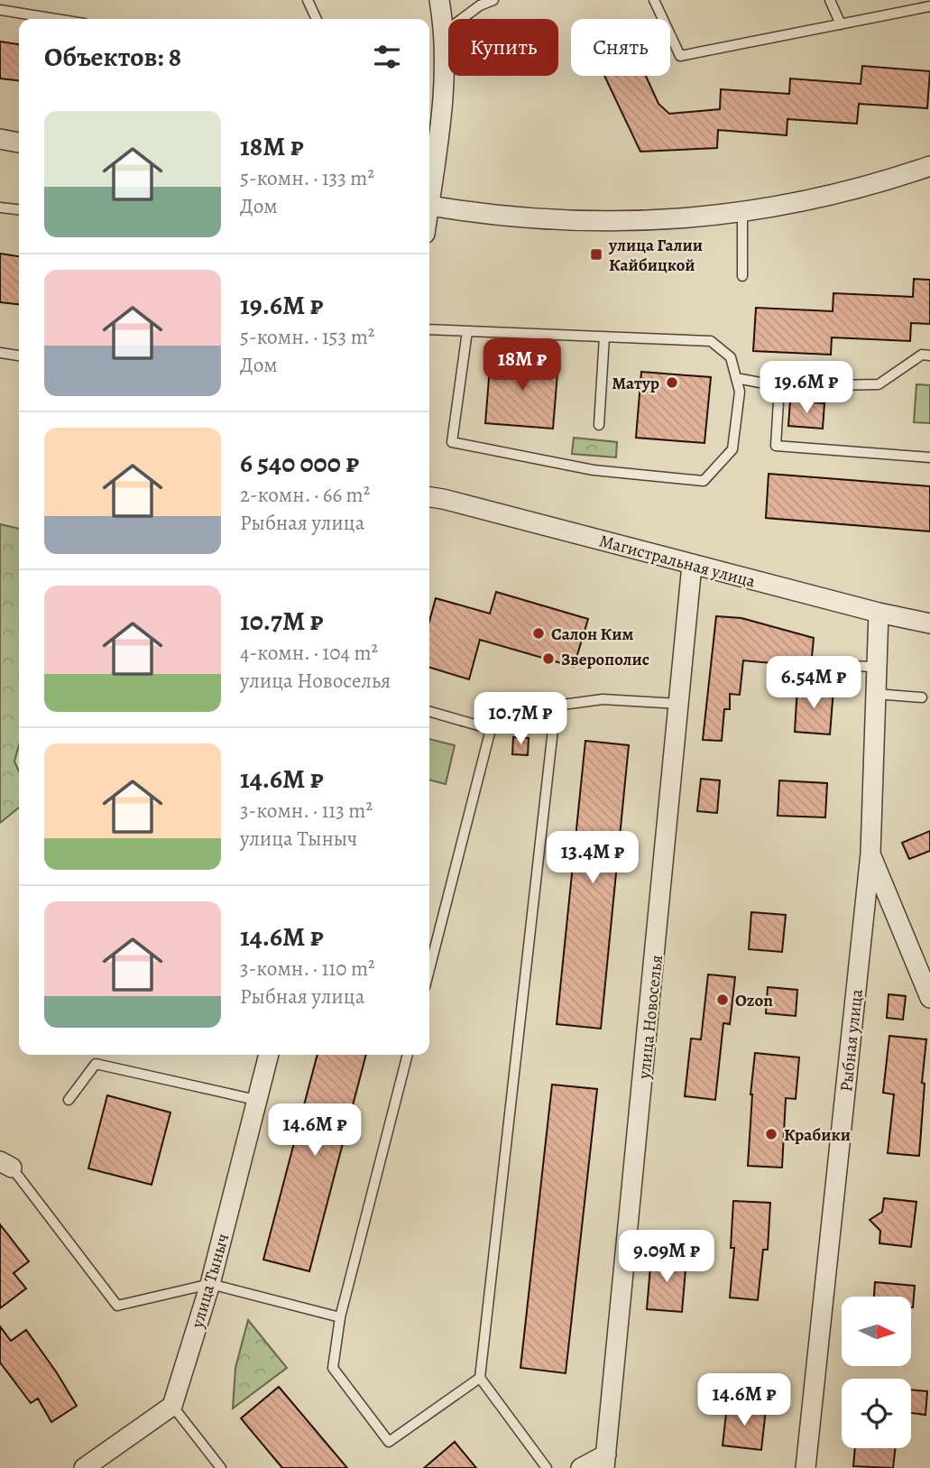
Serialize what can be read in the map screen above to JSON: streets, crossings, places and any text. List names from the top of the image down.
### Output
{
  "streets": {
    "street": [
      "Магистральная улица",
      "улица Новоселья",
      "Рыбная улица",
      "улица Тыныч"
    ]
  },
  "crossings": [
    ["Магистральная улица", "улица Новоселья"],
    ["Магистральная улица", "Рыбная улица"]
  ],
  "places": {
    "transit": ["улица Галии Кайбицкой"],
    "other": [
      "Матур",
      "Салон Ким",
      "Зверополис",
      "Ozon",
      "Крабики"
    ]
  },
  "north": "right",
  "page": {
    "chip": ["Купить", "Снять"],
    "heading": "Объектов: 8",
    "list": [
      {
        "name": "18M ₽",
        "note": "5-комн. · 133 m² · Дом"
      },
      {
        "name": "19.6M ₽",
        "note": "5-комн. · 153 m² · Дом"
      },
      {
        "name": "6 540 000 ₽",
        "note": "2-комн. · 66 m² · Рыбная улица"
      },
      {
        "name": "10.7M ₽",
        "note": "4-комн. · 104 m² · улица Новоселья"
      },
      {
        "name": "14.6M ₽",
        "note": "3-комн. · 113 m² · улица Тыныч"
      },
      {
        "name": "14.6M ₽",
        "note": "3-комн. · 110 m² · Рыбная улица"
      }
    ],
    "price": [
      "18M ₽",
      "19.6M ₽",
      "6.54M ₽",
      "10.7M ₽",
      "13.4M ₽",
      "14.6M ₽",
      "9.09M ₽",
      "14.6M ₽"
    ]
  }
}
